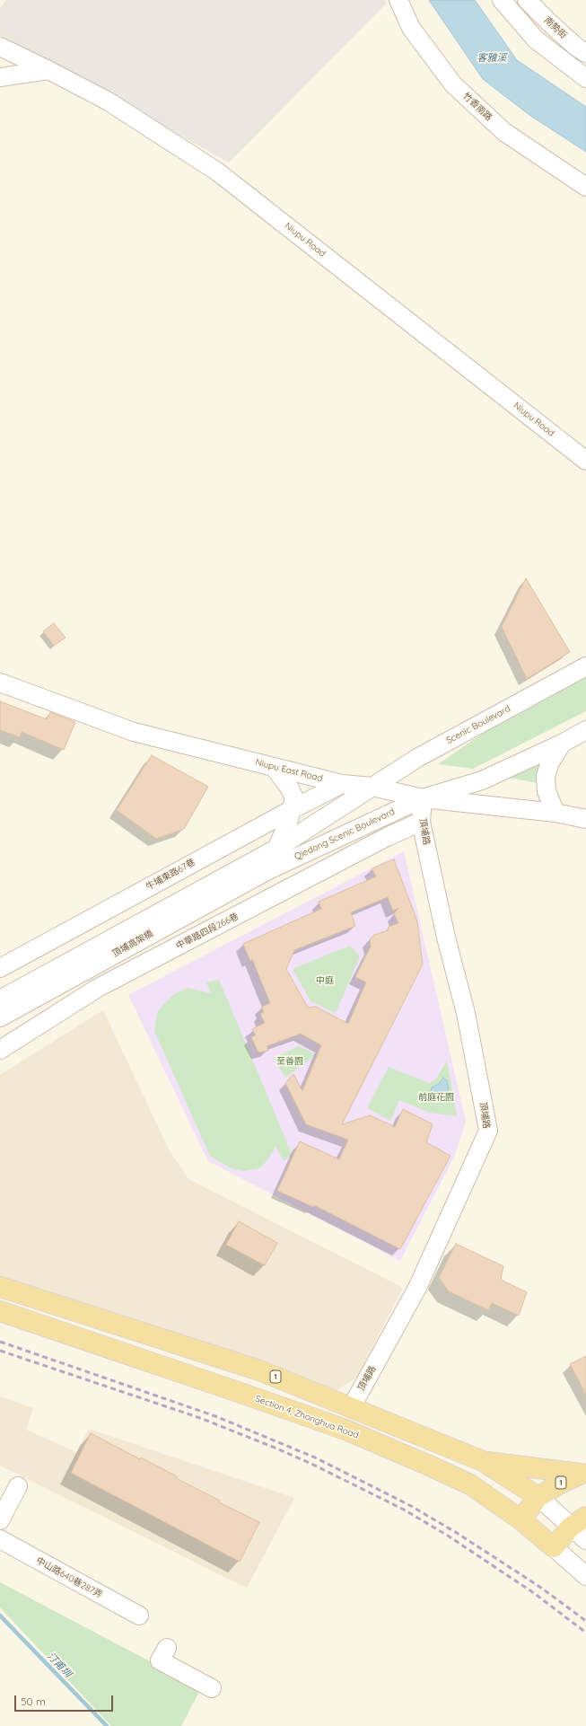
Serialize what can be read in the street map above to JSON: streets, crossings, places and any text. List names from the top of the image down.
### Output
{
  "streets": {
    "main road": ["1", "Section 4, Zhonghua Road"],
    "street": [
      "南勢街",
      "竹香南路",
      "Niupu Road",
      "Scenic Boulevard",
      "Niupu East Road",
      "頂埔路",
      "Qiedong Scenic Boulevard",
      "牛埔東路67巷",
      "中華路四段266巷",
      "頂埔高架橋",
      "中山路640巷287弄"
    ]
  },
  "crossings": [
    ["Scenic Boulevard", "Niupu East Road"],
    ["Scenic Boulevard", "Qiedong Scenic Boulevard"],
    ["Niupu East Road", "頂埔路"],
    ["Niupu East Road", "Qiedong Scenic Boulevard"],
    ["Niupu East Road", "牛埔東路67巷"],
    ["頂埔路", "Qiedong Scenic Boulevard"],
    ["頂埔路", "中華路四段266巷"],
    ["頂埔路", "1"],
    ["Qiedong Scenic Boulevard", "頂埔高架橋"],
    ["1", "Section 4, Zhonghua Road"]
  ],
  "water": ["客雅溪", "汀甫圳"],
  "parks": ["中庭", "至善園", "前庭花園"],
  "scale_bar": "50 m"
}
